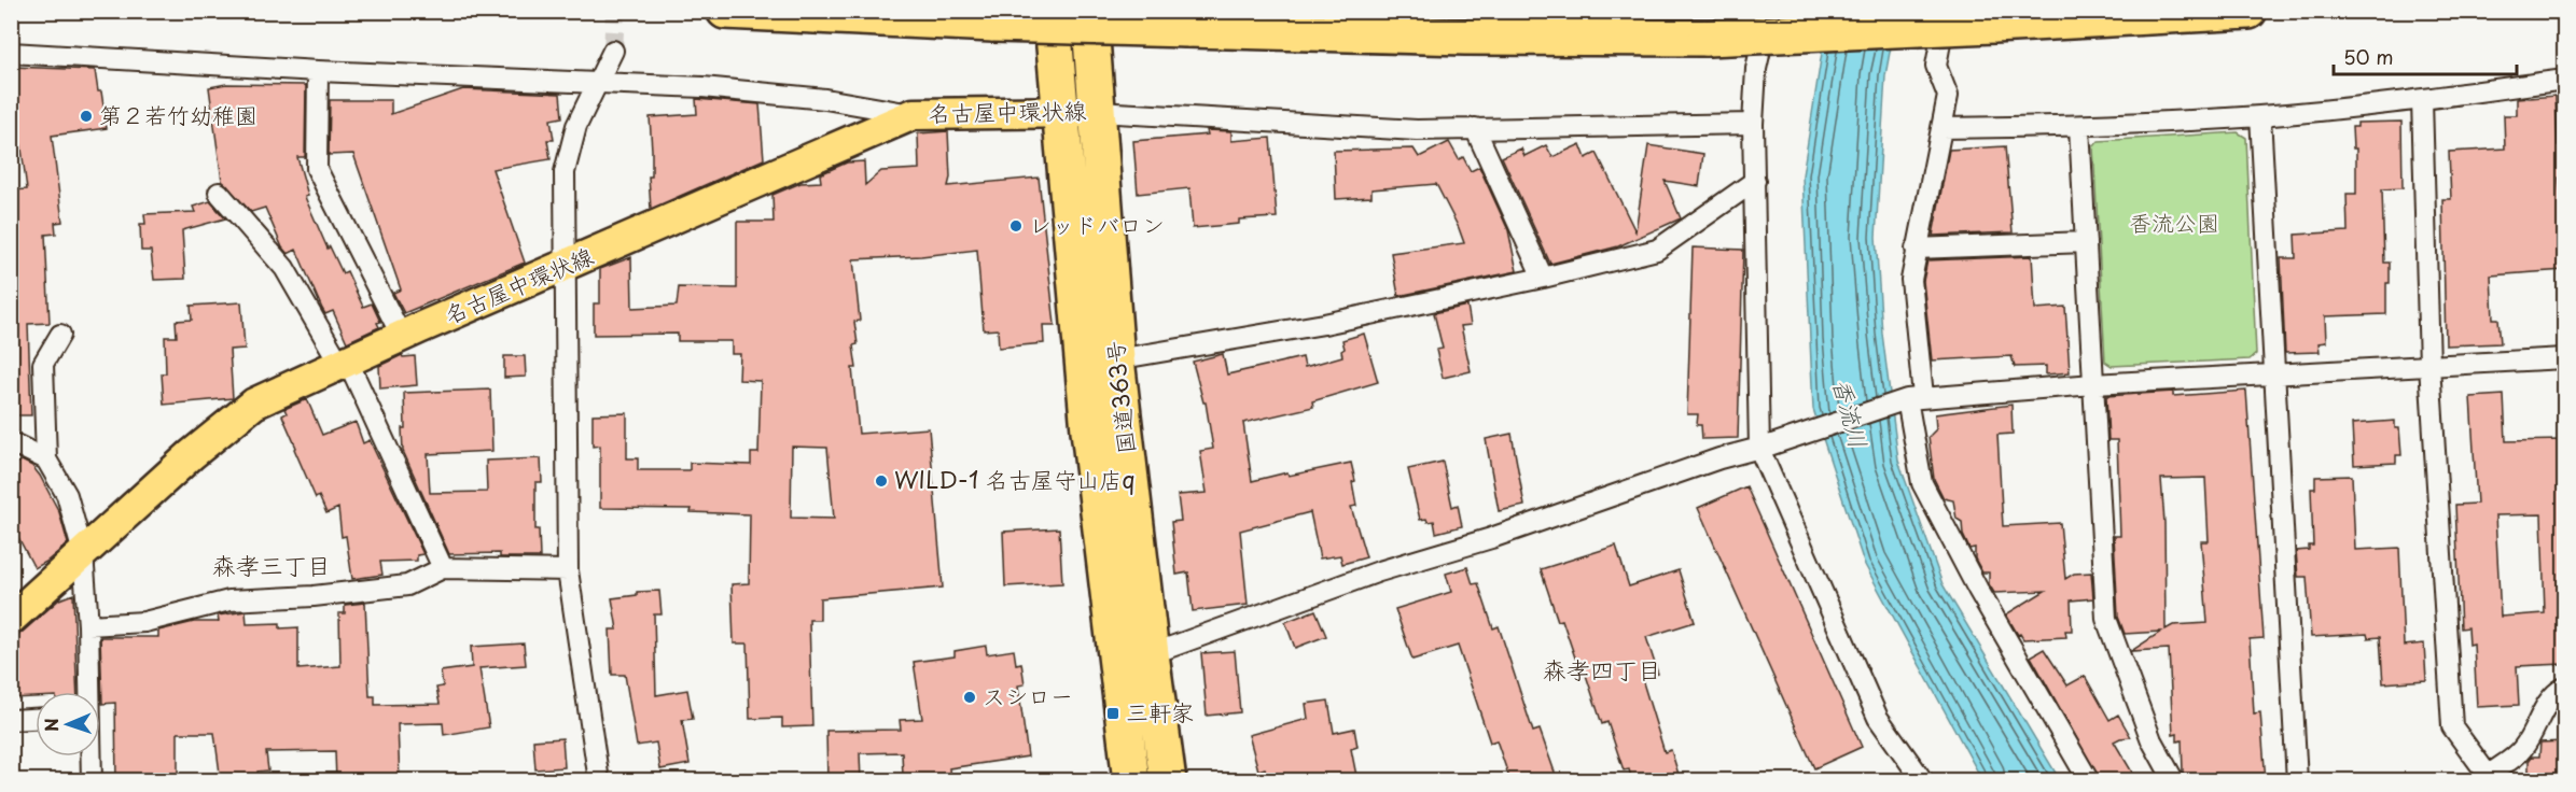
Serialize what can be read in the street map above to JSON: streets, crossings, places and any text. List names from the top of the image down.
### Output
{
  "streets": {
    "highway": ["国道363号"],
    "main road": ["名古屋中環状線"]
  },
  "crossings": [
    ["名古屋中環状線", "国道363号"]
  ],
  "districts": ["森孝三丁目", "森孝四丁目"],
  "water": ["香流川"],
  "parks": ["香流公園"],
  "places": {
    "other": [
      "第２若竹幼稚園",
      "レッドバロン",
      "WILD-1 名古屋守山店q",
      "スシロー"
    ],
    "transit": ["三軒家"]
  },
  "scale_bar": "50 m",
  "north": "left"
}
